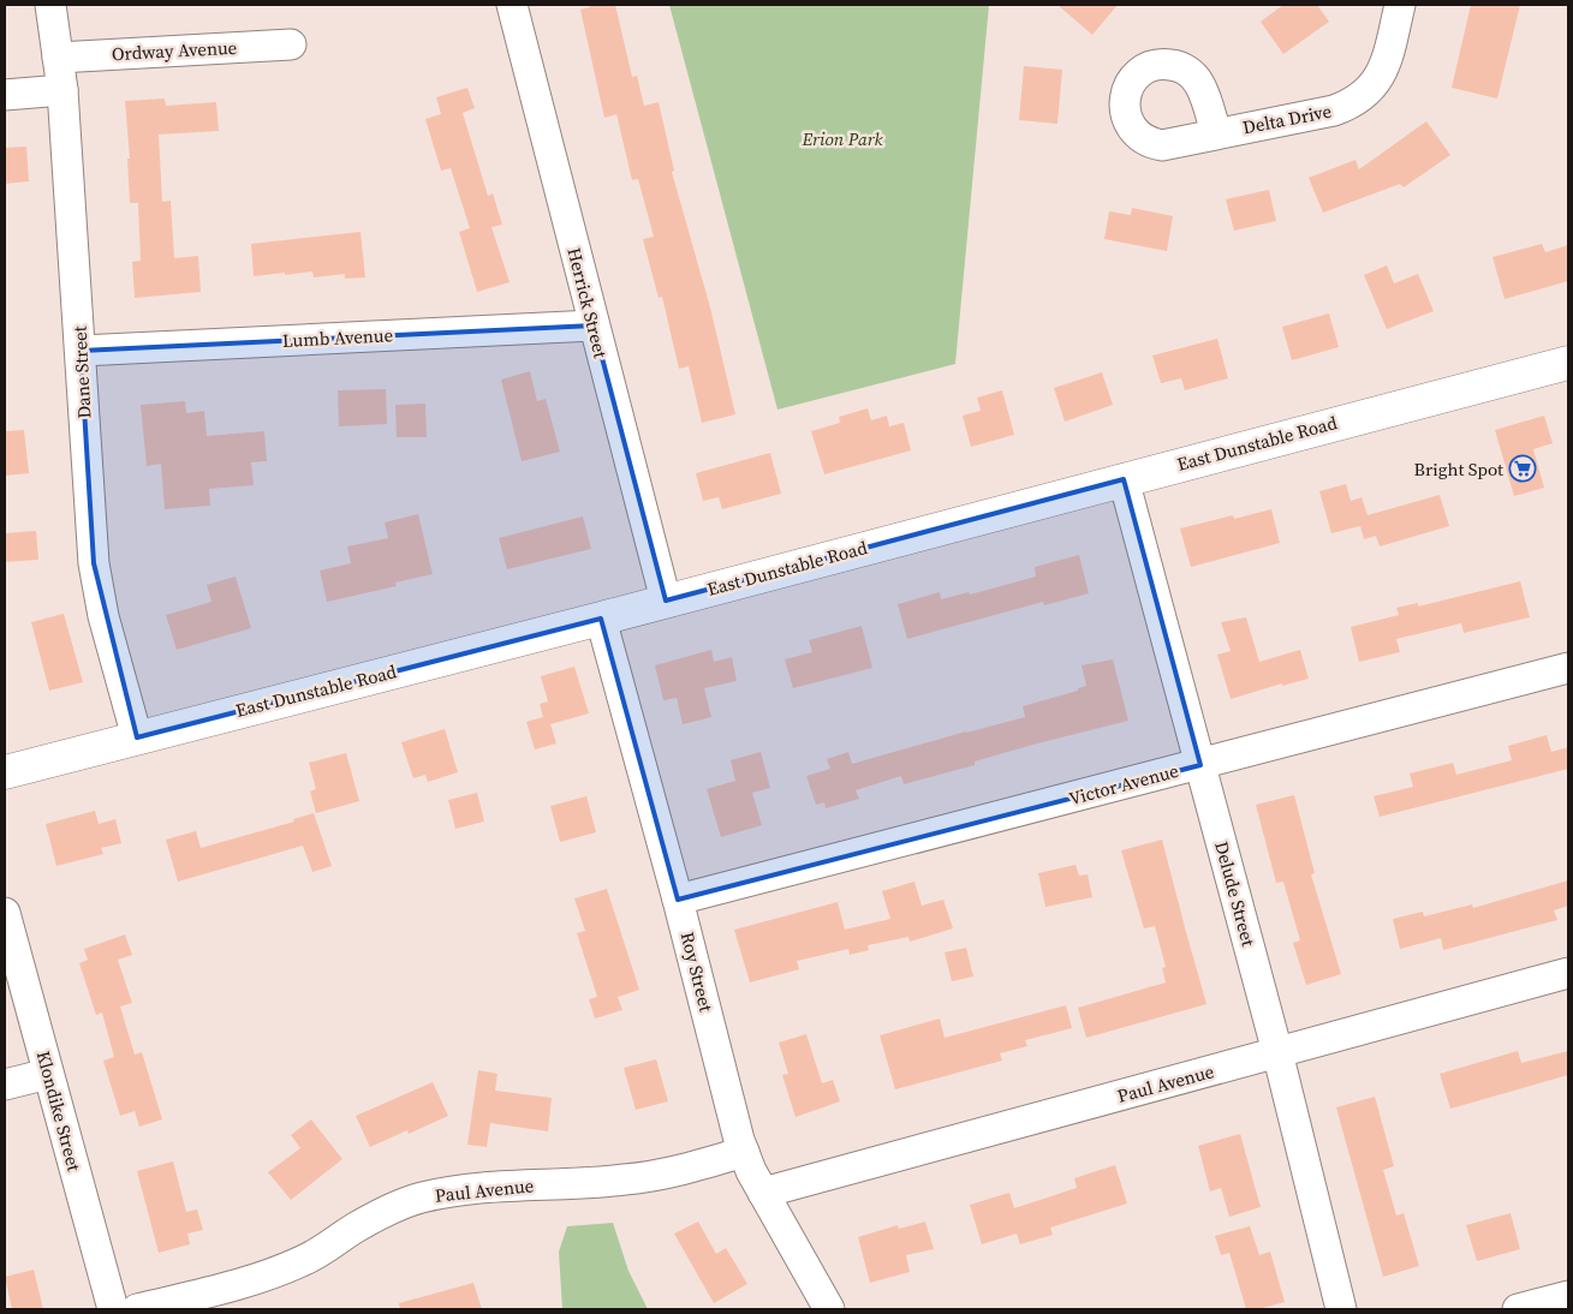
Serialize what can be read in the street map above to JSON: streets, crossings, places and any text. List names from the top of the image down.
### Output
{
  "streets": {
    "street": [
      "Ordway Avenue",
      "Delta Drive",
      "Herrick Street",
      "Lumb Avenue",
      "Dane Street",
      "East Dunstable Road",
      "Victor Avenue",
      "Delude Street",
      "Roy Street",
      "Paul Avenue",
      "Klondike Street"
    ]
  },
  "crossings": [
    ["Ordway Avenue", "Dane Street"],
    ["Herrick Street", "Lumb Avenue"],
    ["Herrick Street", "East Dunstable Road"],
    ["Lumb Avenue", "Dane Street"],
    ["Dane Street", "East Dunstable Road"],
    ["East Dunstable Road", "Delude Street"],
    ["East Dunstable Road", "Roy Street"],
    ["Victor Avenue", "Delude Street"],
    ["Victor Avenue", "Roy Street"],
    ["Delude Street", "Paul Avenue"],
    ["Roy Street", "Paul Avenue"]
  ],
  "parks": ["Erion Park"],
  "places": {
    "supermarket": ["Bright Spot"]
  }
}
